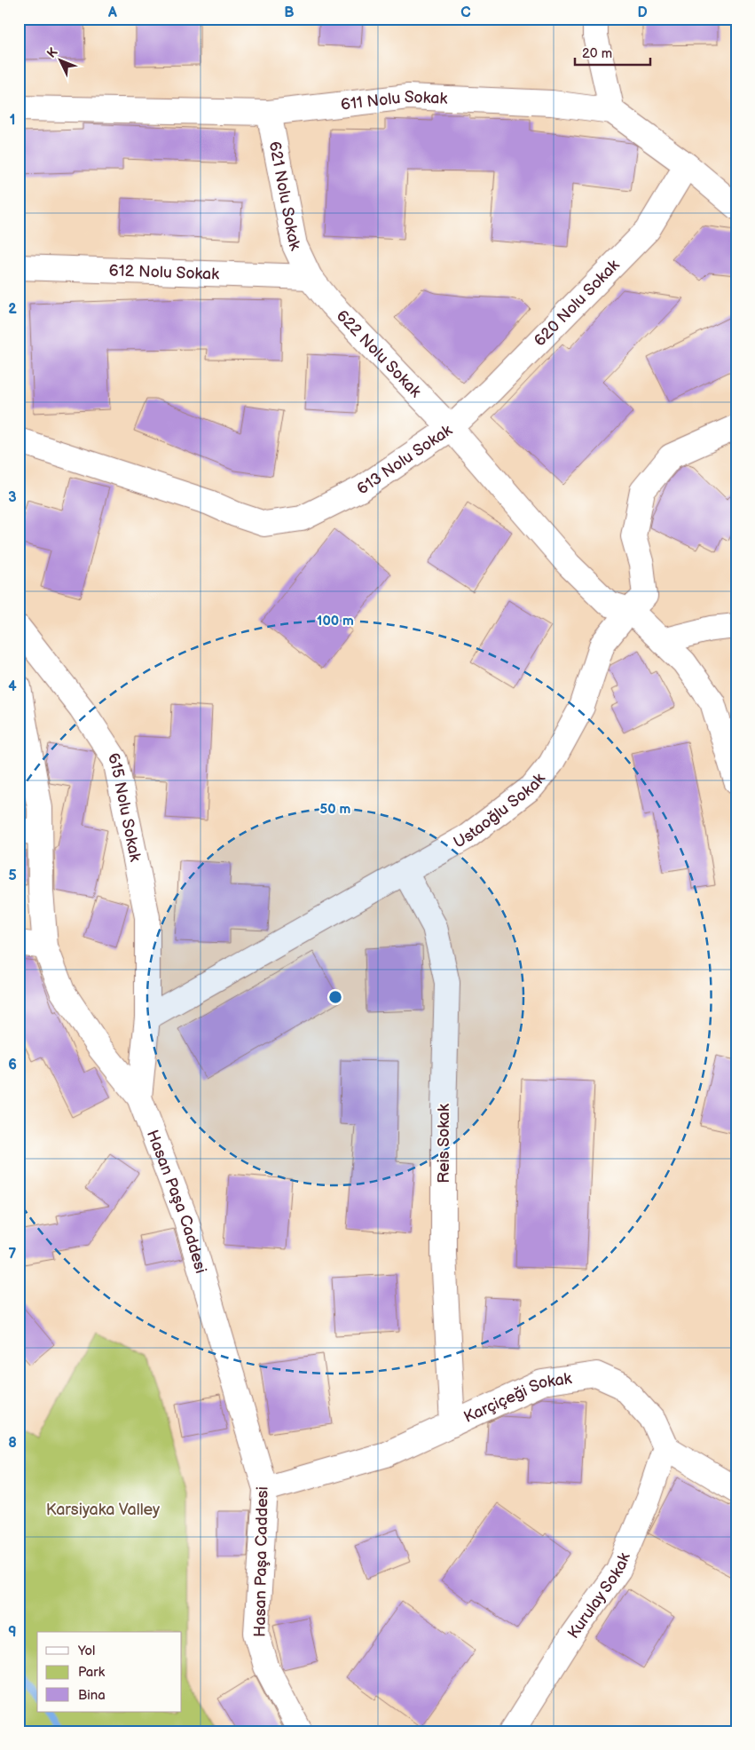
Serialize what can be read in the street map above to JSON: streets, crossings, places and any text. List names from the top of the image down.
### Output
{
  "streets": {
    "street": [
      "611 Nolu Sokak",
      "621 Nolu Sokak",
      "612 Nolu Sokak",
      "620 Nolu Sokak",
      "622 Nolu Sokak",
      "613 Nolu Sokak",
      "615 Nolu Sokak",
      "Ustaoğlu Sokak",
      "Reis Sokak",
      "Hasan Paşa Caddesi",
      "Karçiçeği Sokak",
      "Kurulay Sokak"
    ]
  },
  "crossings": [
    ["611 Nolu Sokak", "621 Nolu Sokak"],
    ["611 Nolu Sokak", "620 Nolu Sokak"],
    ["621 Nolu Sokak", "612 Nolu Sokak"],
    ["621 Nolu Sokak", "622 Nolu Sokak"],
    ["612 Nolu Sokak", "622 Nolu Sokak"],
    ["620 Nolu Sokak", "622 Nolu Sokak"],
    ["620 Nolu Sokak", "613 Nolu Sokak"],
    ["622 Nolu Sokak", "613 Nolu Sokak"],
    ["613 Nolu Sokak", "Ustaoğlu Sokak"],
    ["615 Nolu Sokak", "Ustaoğlu Sokak"],
    ["Ustaoğlu Sokak", "Reis Sokak"],
    ["Reis Sokak", "Karçiçeği Sokak"],
    ["Hasan Paşa Caddesi", "Karçiçeği Sokak"],
    ["Karçiçeği Sokak", "Kurulay Sokak"]
  ],
  "parks": ["Karsiyaka Valley"],
  "legend": ["Yol", "Park", "Bina"],
  "scale_bar": "20 m",
  "north": "top left",
  "grid": {
    "columns": [
      "A",
      "B",
      "C",
      "D"
    ],
    "rows": [
      "1",
      "2",
      "3",
      "4",
      "5",
      "6",
      "7",
      "8",
      "9"
    ]
  },
  "rings": ["100 m", "50 m"]
}
